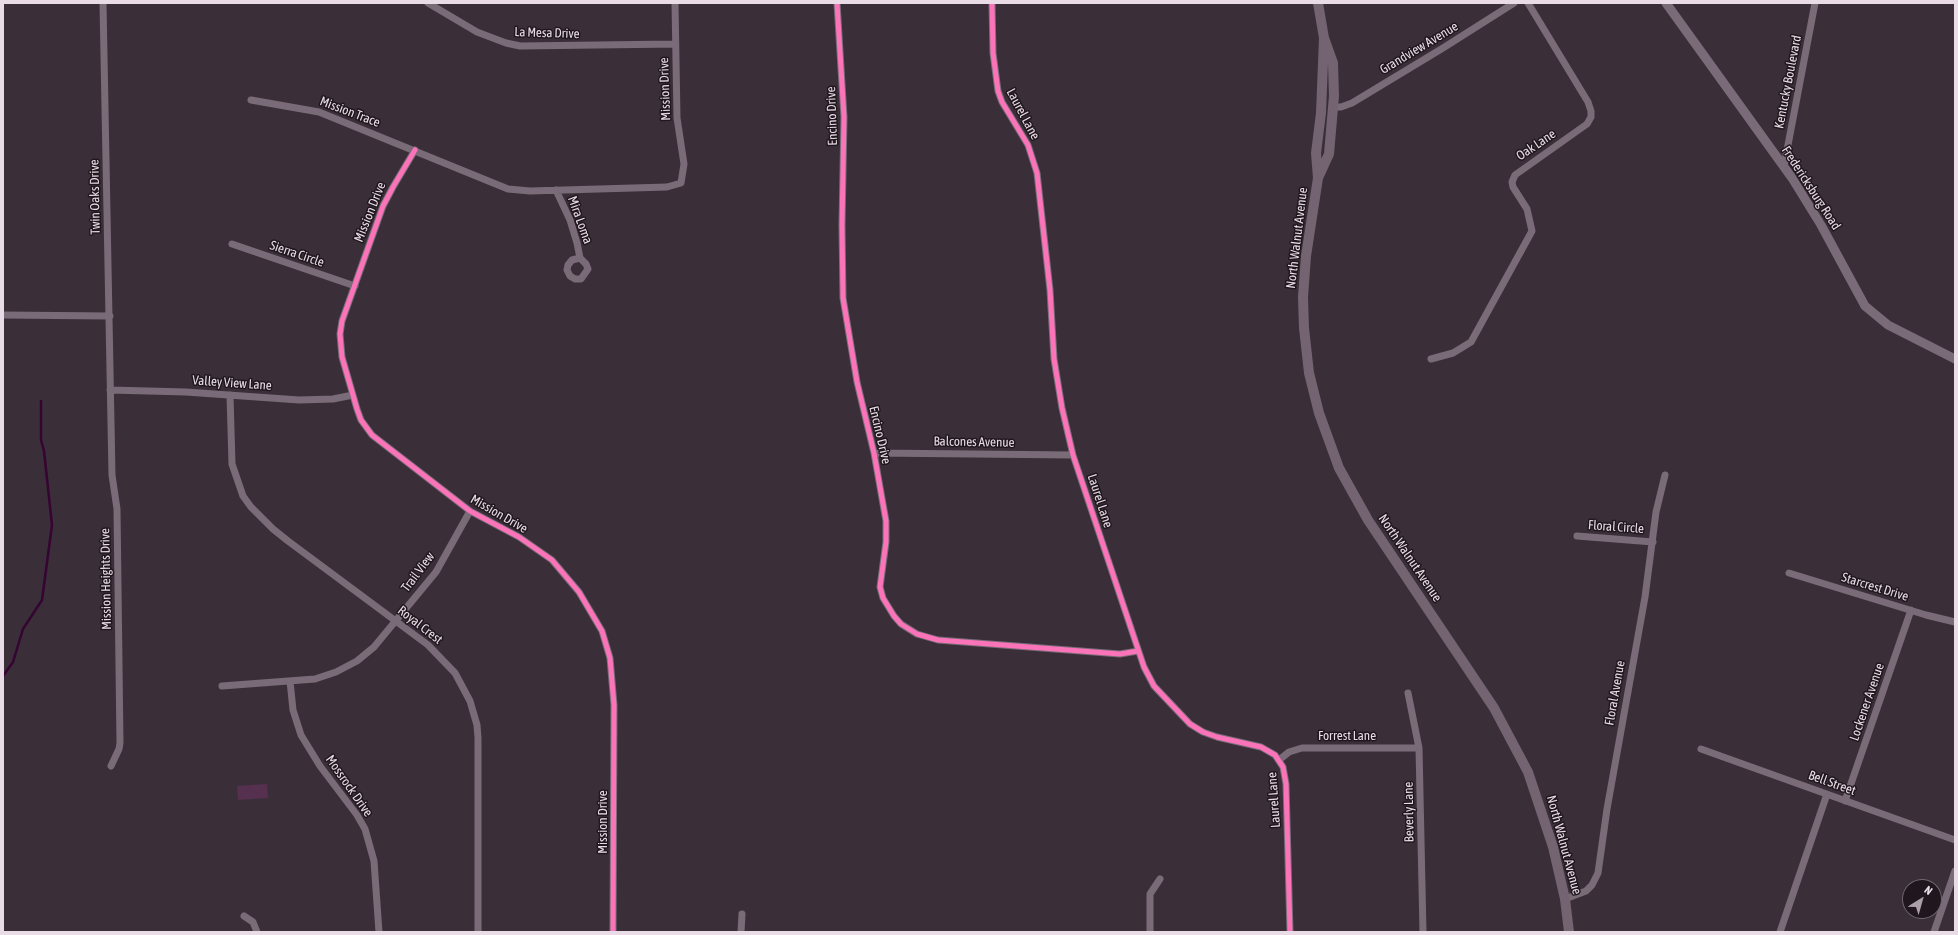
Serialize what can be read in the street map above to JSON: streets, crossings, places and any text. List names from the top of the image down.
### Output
{
  "streets": {
    "main road": ["North Walnut Avenue"],
    "street": [
      "La Mesa Drive",
      "Grandview Avenue",
      "Kentucky Boulevard",
      "Mission Drive",
      "Mission Trace",
      "Laurel Lane",
      "Encino Drive",
      "Oak Lane",
      "Fredericksburg Road",
      "Twin Oaks Drive",
      "Mira Loma",
      "Sierra Circle",
      "Valley View Lane",
      "Balcones Avenue",
      "Floral Circle",
      "Trail View",
      "Mission Heights Drive",
      "Starcrest Drive",
      "Royal Crest",
      "Floral Avenue",
      "Lockener Avenue",
      "Forrest Lane",
      "Bell Street",
      "Mossrock Drive",
      "Beverly Lane"
    ]
  },
  "crossings": [
    ["La Mesa Drive", "Mission Drive"],
    ["Grandview Avenue", "North Walnut Avenue"],
    ["Kentucky Boulevard", "Fredericksburg Road"],
    ["Mission Drive", "Mission Trace"],
    ["Mission Drive", "Mira Loma"],
    ["Mission Drive", "Sierra Circle"],
    ["Mission Drive", "Valley View Lane"],
    ["Mission Drive", "Trail View"],
    ["Laurel Lane", "Encino Drive"],
    ["Laurel Lane", "Balcones Avenue"],
    ["Laurel Lane", "Forrest Lane"],
    ["Encino Drive", "Balcones Avenue"],
    ["Twin Oaks Drive", "Valley View Lane"],
    ["Twin Oaks Drive", "Mission Heights Drive"],
    ["North Walnut Avenue", "Floral Avenue"],
    ["Valley View Lane", "Mission Heights Drive"],
    ["Valley View Lane", "Royal Crest"],
    ["Floral Circle", "Floral Avenue"],
    ["Trail View", "Royal Crest"],
    ["Trail View", "Mossrock Drive"],
    ["Starcrest Drive", "Lockener Avenue"],
    ["Lockener Avenue", "Bell Street"],
    ["Forrest Lane", "Beverly Lane"]
  ],
  "north": "top right"
}
